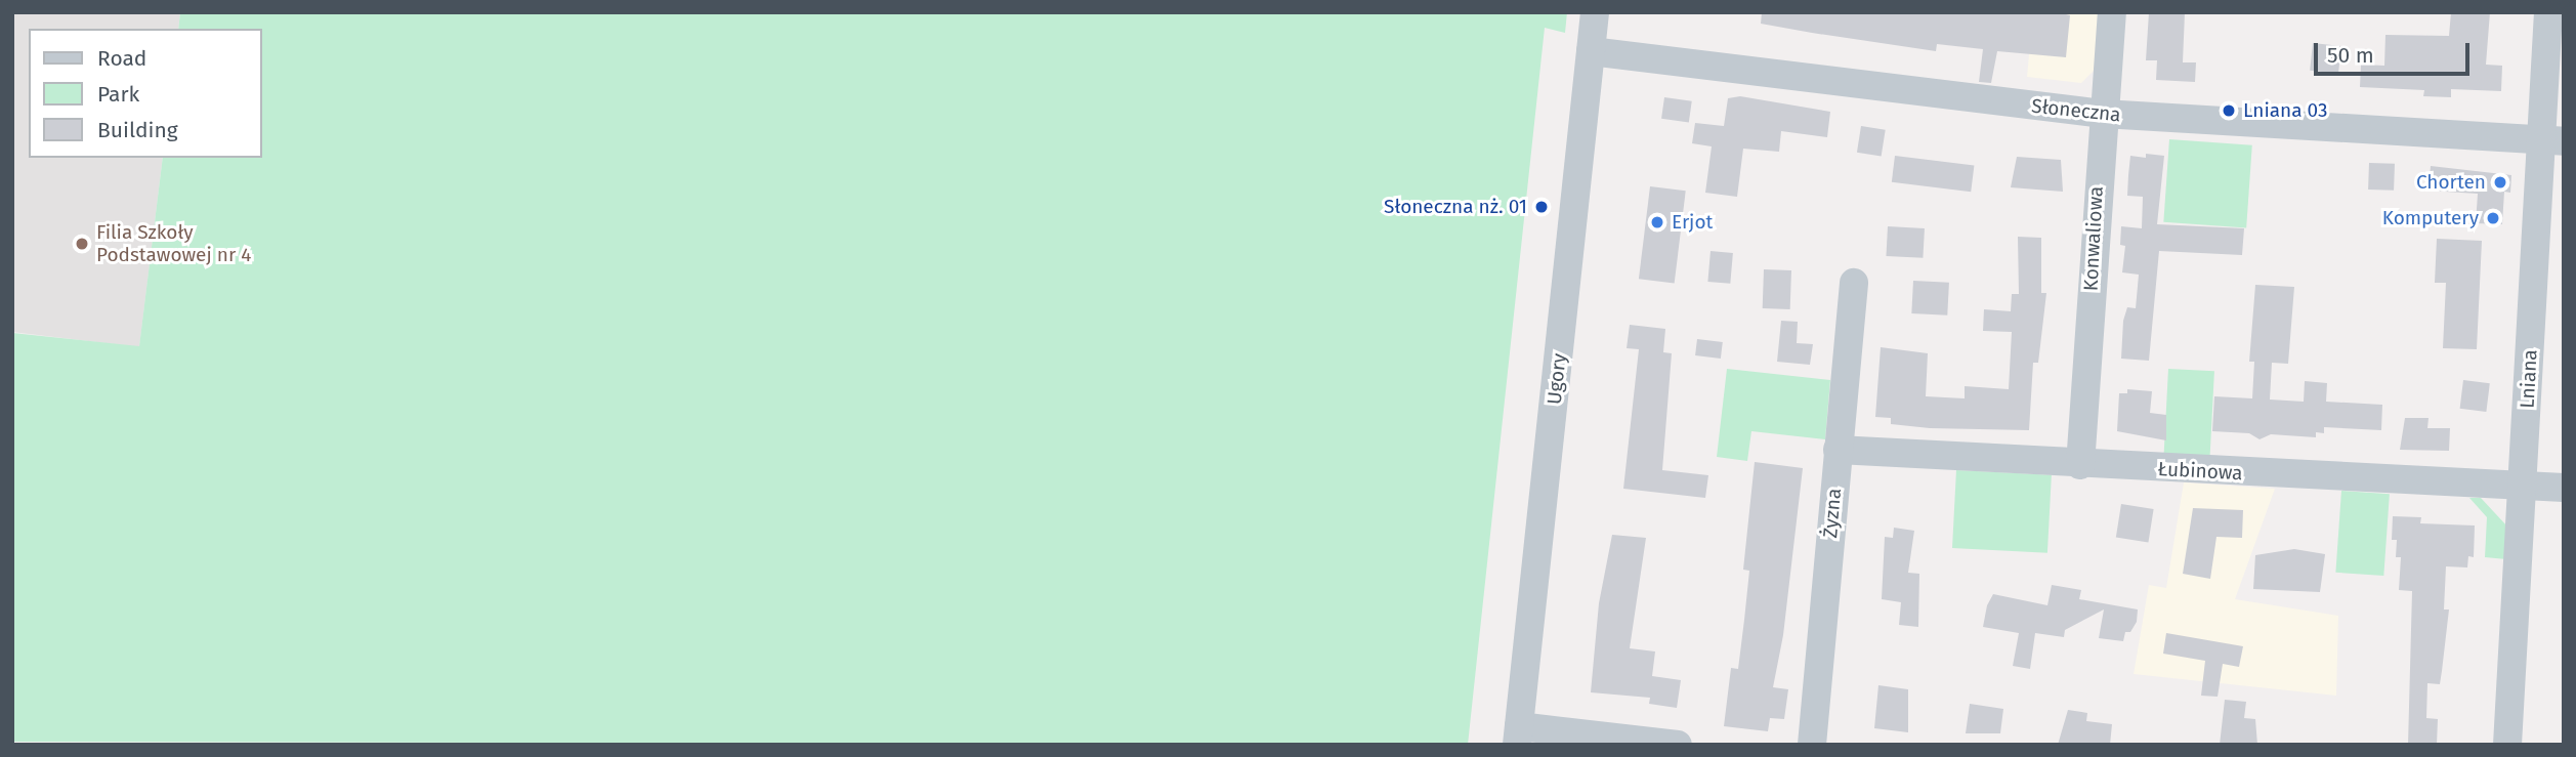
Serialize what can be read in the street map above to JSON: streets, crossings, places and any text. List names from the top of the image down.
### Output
{
  "streets": {
    "street": [
      "Słoneczna",
      "Konwaliowa",
      "Ugory",
      "Lniana",
      "Łubinowa",
      "Żyzna"
    ]
  },
  "crossings": [
    ["Słoneczna", "Konwaliowa"],
    ["Słoneczna", "Ugory"],
    ["Słoneczna", "Lniana"],
    ["Konwaliowa", "Łubinowa"],
    ["Lniana", "Łubinowa"],
    ["Łubinowa", "Żyzna"]
  ],
  "places": [
    "Lniana 03",
    "Chorten",
    "Słoneczna nż. 01",
    "Komputery",
    "Erjot",
    "Filia Szkoły Podstawowej nr 4"
  ],
  "legend": ["Road", "Park", "Building"],
  "scale_bar": "50 m"
}
